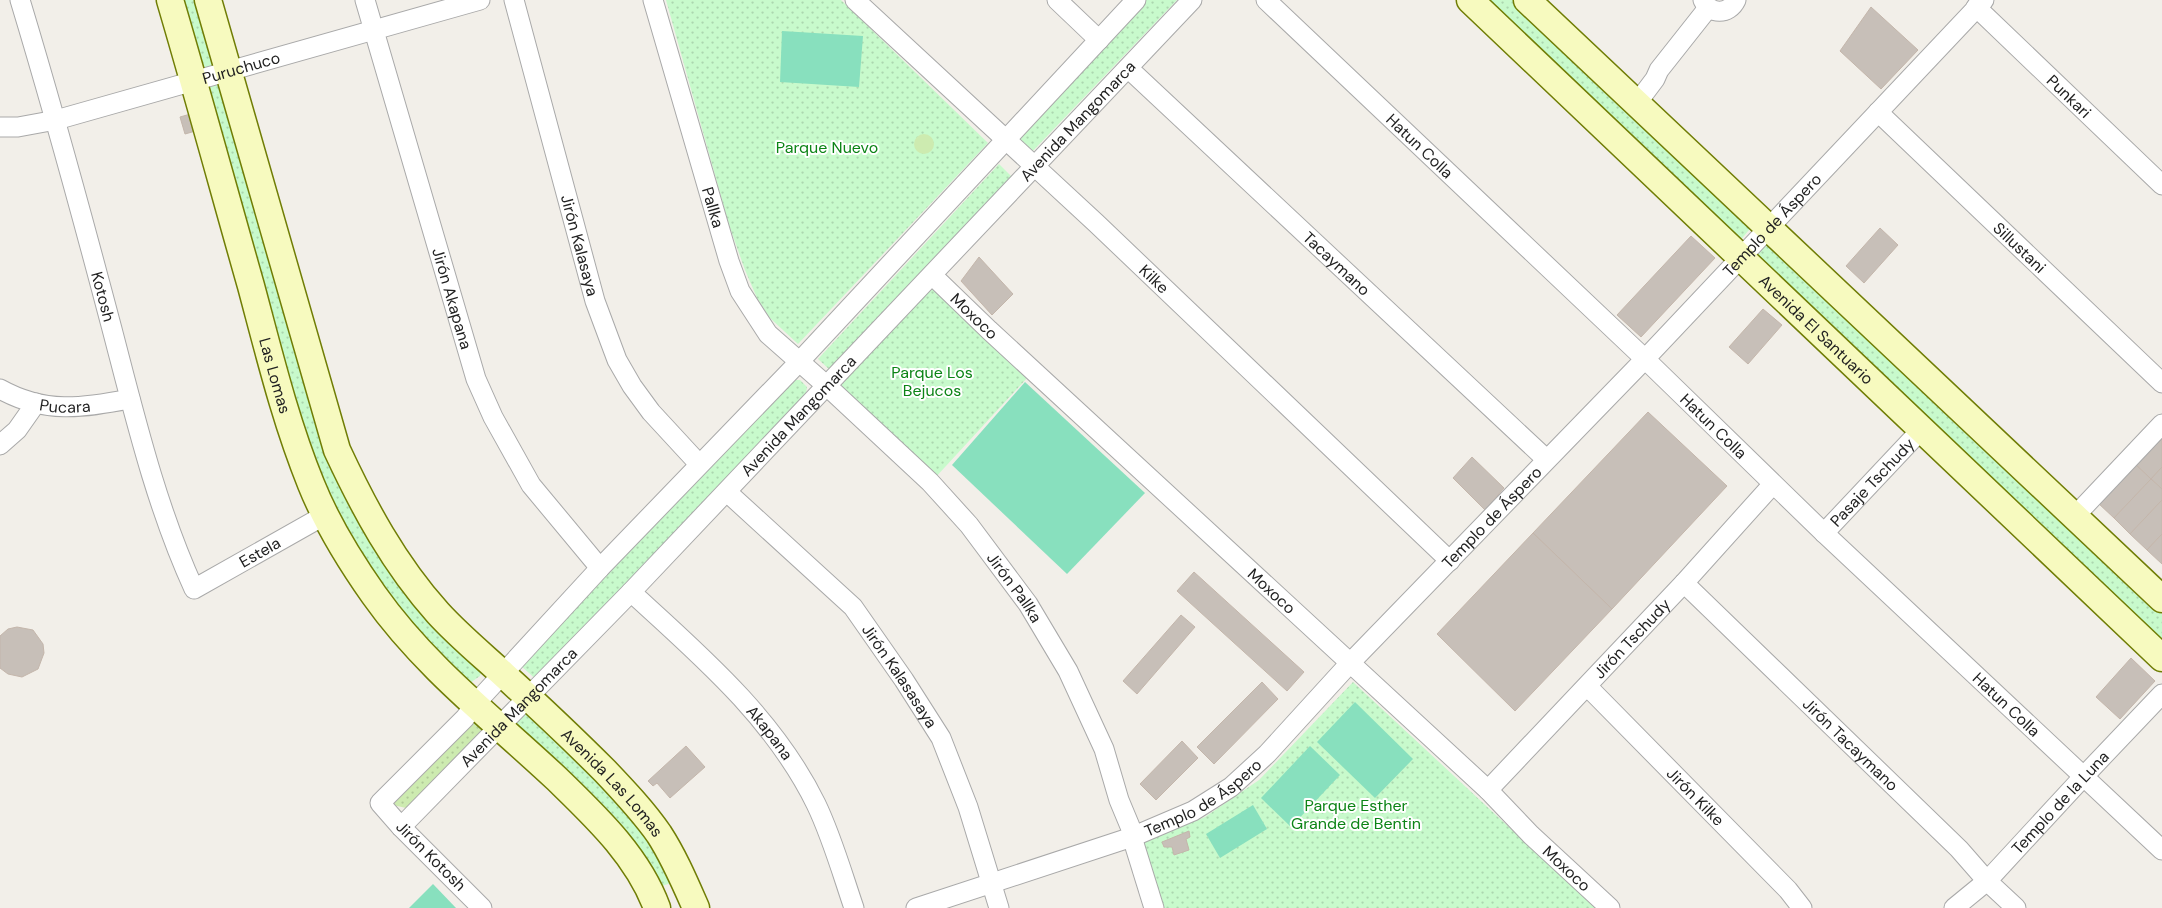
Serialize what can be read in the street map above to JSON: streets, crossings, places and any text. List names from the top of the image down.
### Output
{
  "streets": {
    "street": [
      "Puruchuco",
      "Punkari",
      "Avenida Mangomarca",
      "Hatun Colla",
      "Pallka",
      "Templo de Áspero",
      "Jirón Kalasaya",
      "Sillustani",
      "Tacaymano",
      "Kilke",
      "Kotosh",
      "Jirón Akapana",
      "Moxoco",
      "Avenida El Santuario",
      "Las Lomas",
      "Pucara",
      "Pasaje Tschudy",
      "Estela",
      "Jirón Pallka",
      "Jirón Tschudy",
      "Jirón Kalasasaya",
      "Akapana",
      "Jirón Tacaymano",
      "Avenida Las Lomas",
      "Jirón Kilke",
      "Templo de la Luna",
      "Jirón Kotosh"
    ]
  },
  "crossings": [
    ["Puruchuco", "Kotosh"],
    ["Puruchuco", "Jirón Akapana"],
    ["Puruchuco", "Las Lomas"],
    ["Punkari", "Templo de Áspero"],
    ["Avenida Mangomarca", "Pallka"],
    ["Avenida Mangomarca", "Jirón Kalasaya"],
    ["Avenida Mangomarca", "Tacaymano"],
    ["Avenida Mangomarca", "Kilke"],
    ["Avenida Mangomarca", "Jirón Akapana"],
    ["Avenida Mangomarca", "Moxoco"],
    ["Avenida Mangomarca", "Las Lomas"],
    ["Avenida Mangomarca", "Jirón Pallka"],
    ["Avenida Mangomarca", "Jirón Kalasasaya"],
    ["Avenida Mangomarca", "Akapana"],
    ["Avenida Mangomarca", "Avenida Las Lomas"],
    ["Avenida Mangomarca", "Jirón Kotosh"],
    ["Hatun Colla", "Templo de Áspero"],
    ["Hatun Colla", "Pasaje Tschudy"],
    ["Hatun Colla", "Jirón Tschudy"],
    ["Hatun Colla", "Templo de la Luna"],
    ["Pallka", "Jirón Pallka"],
    ["Templo de Áspero", "Sillustani"],
    ["Templo de Áspero", "Tacaymano"],
    ["Templo de Áspero", "Kilke"],
    ["Templo de Áspero", "Moxoco"],
    ["Templo de Áspero", "Avenida El Santuario"],
    ["Templo de Áspero", "Jirón Pallka"],
    ["Templo de Áspero", "Jirón Kalasasaya"],
    ["Kotosh", "Pucara"],
    ["Kotosh", "Estela"],
    ["Moxoco", "Jirón Tschudy"],
    ["Avenida El Santuario", "Pasaje Tschudy"],
    ["Las Lomas", "Estela"],
    ["Las Lomas", "Avenida Las Lomas"],
    ["Jirón Tschudy", "Jirón Tacaymano"],
    ["Jirón Tschudy", "Jirón Kilke"],
    ["Jirón Tacaymano", "Templo de la Luna"]
  ],
  "parks": ["Parque Nuevo", "Parque Los Bejucos", "Parque Esther Grande de Bentin"]
}
